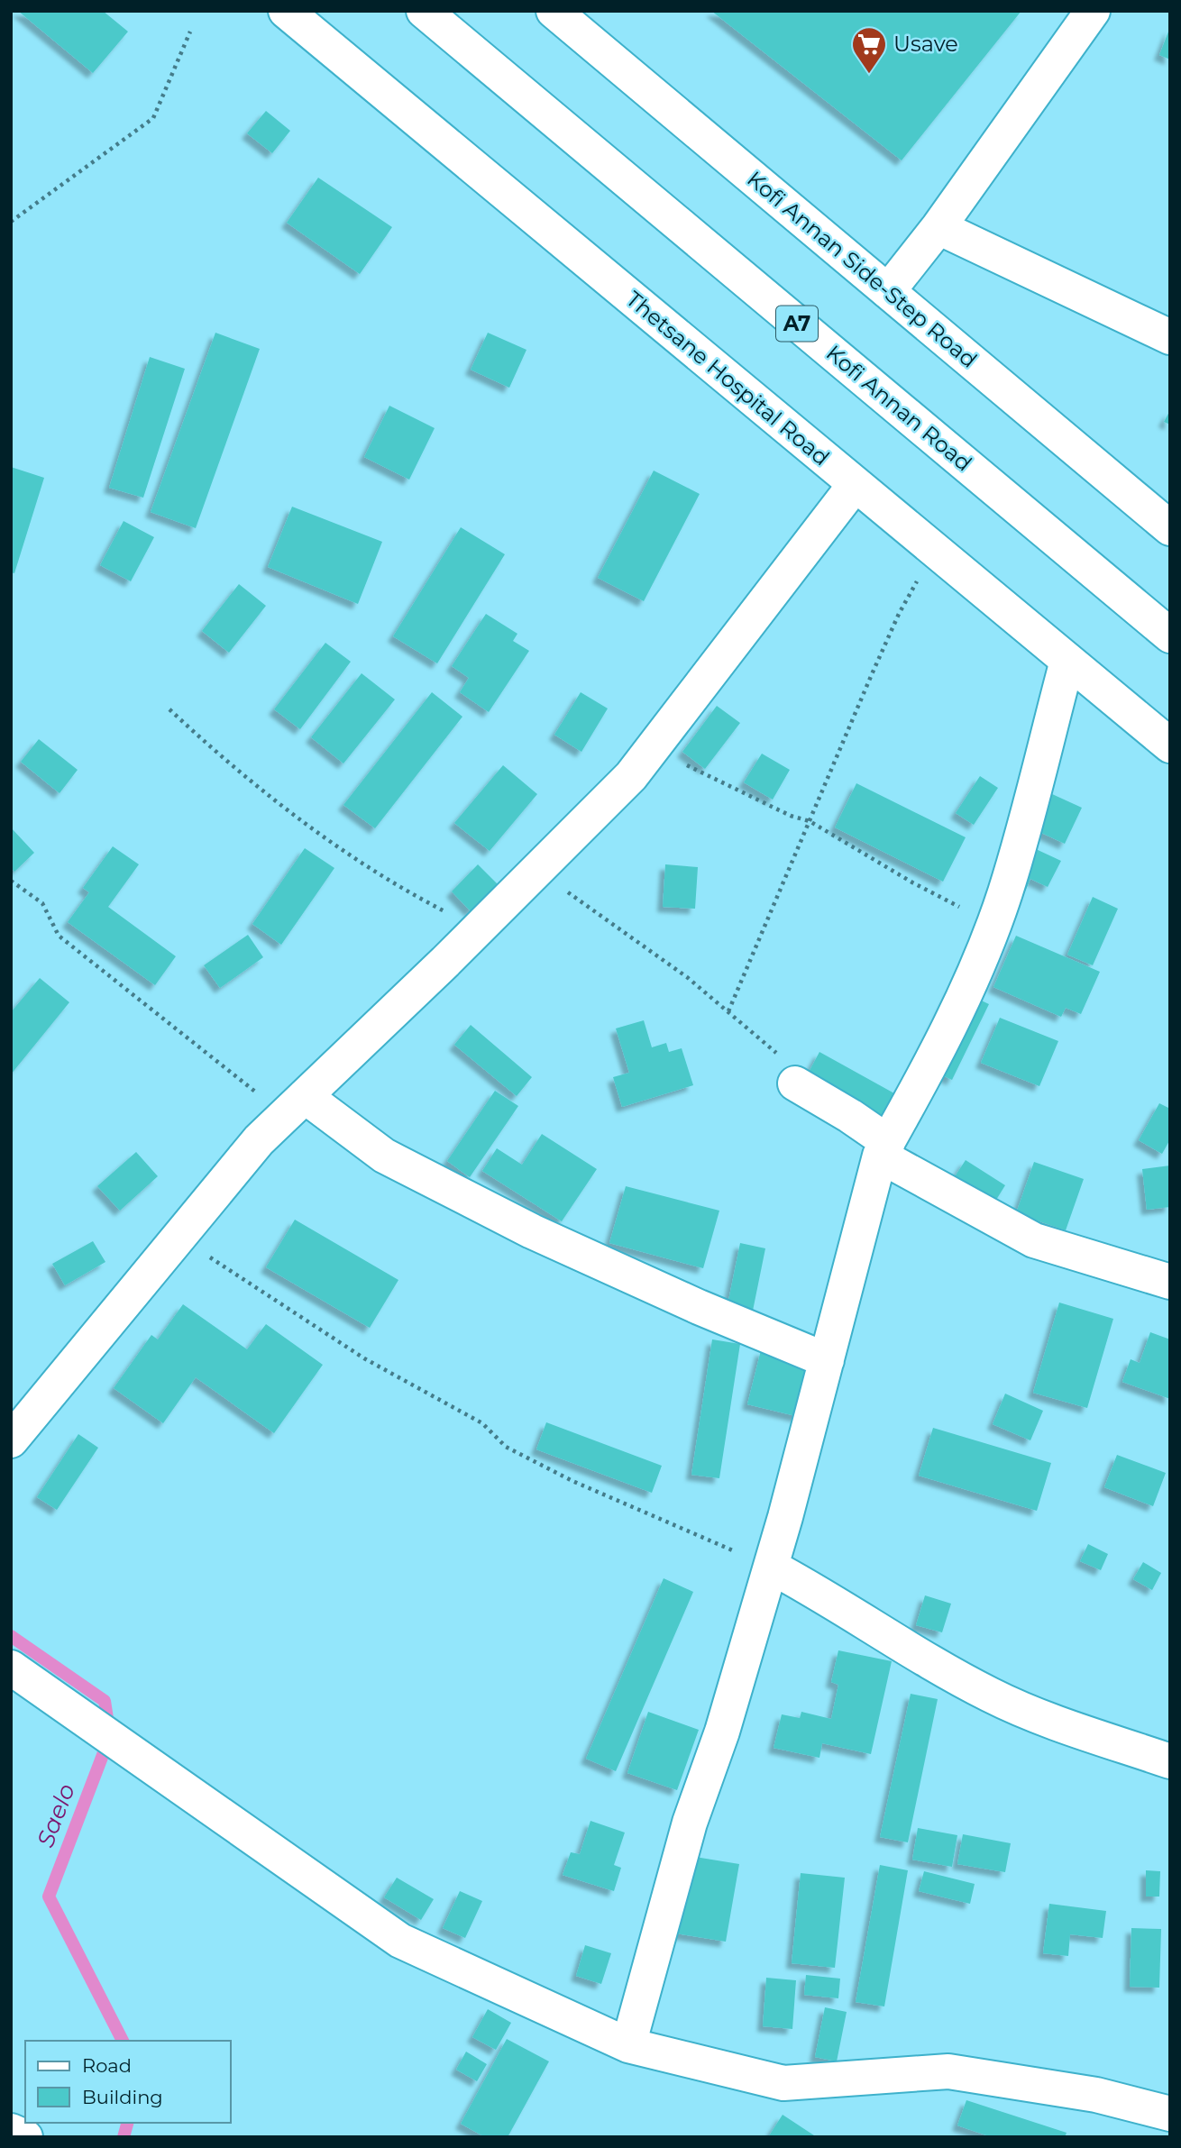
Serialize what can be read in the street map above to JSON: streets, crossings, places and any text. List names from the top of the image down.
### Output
{
  "streets": {
    "street": [
      "Kofi Annan Side-Step Road",
      "A7",
      "Thetsane Hospital Road",
      "Kofi Annan Road"
    ]
  },
  "water": ["Saelo"],
  "places": {
    "supermarket": ["Usave"]
  },
  "legend": ["Road", "Building"]
}
